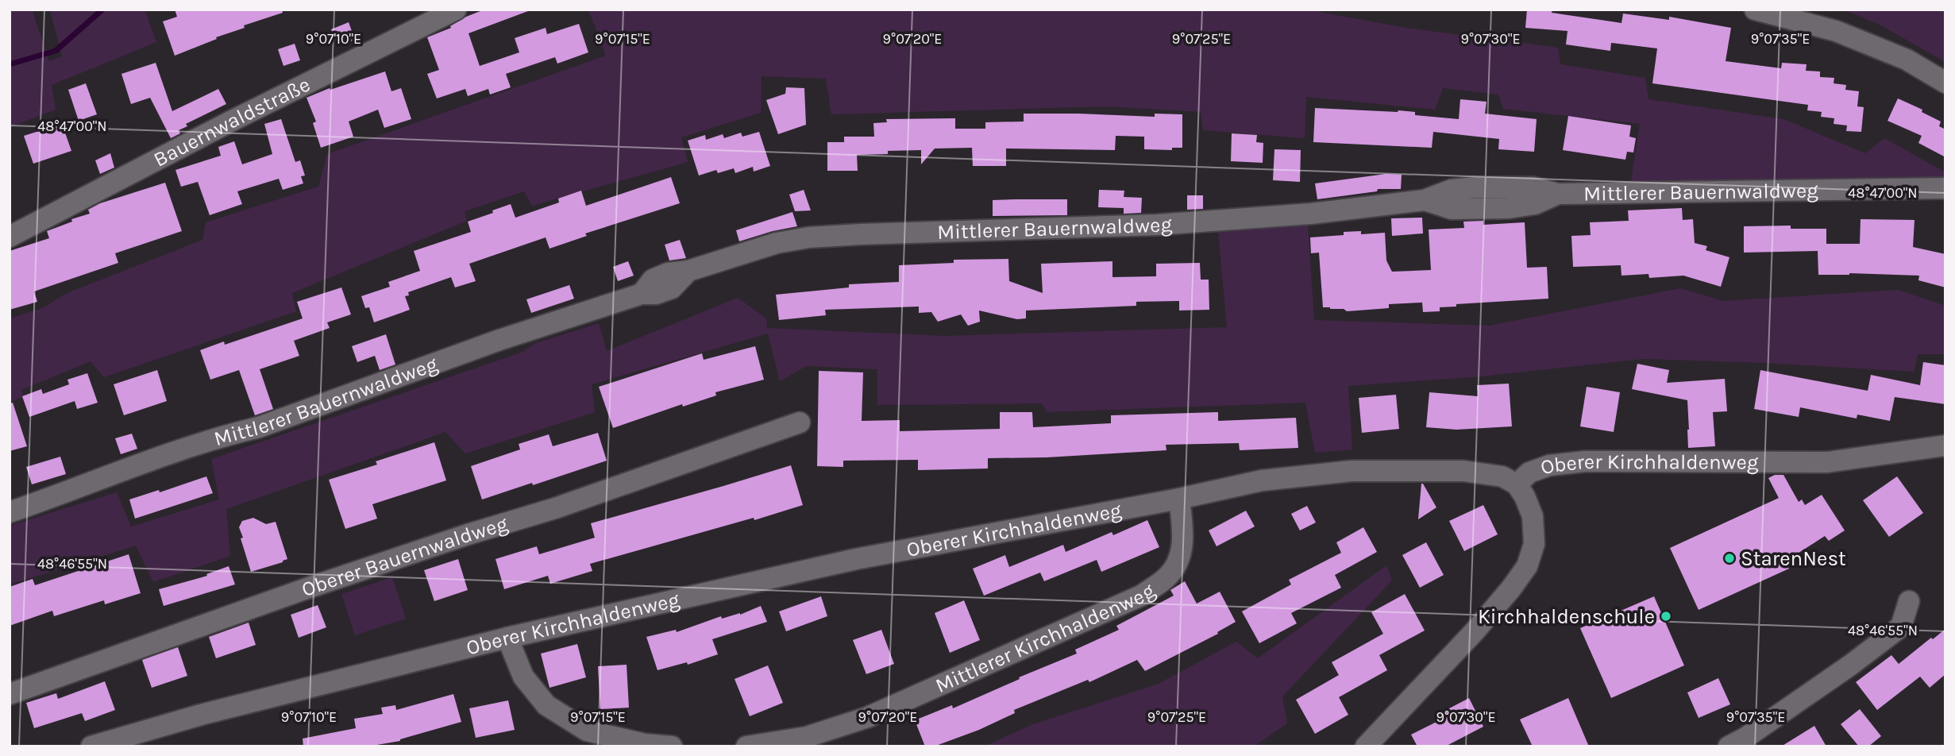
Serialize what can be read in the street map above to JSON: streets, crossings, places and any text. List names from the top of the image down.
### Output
{
  "streets": {
    "street": [
      "Bauernwaldstraße",
      "Mittlerer Bauernwaldweg",
      "Oberer Kirchhaldenweg",
      "Oberer Bauernwaldweg",
      "Mittlerer Kirchhaldenweg"
    ]
  },
  "crossings": [
    ["Oberer Kirchhaldenweg", "Mittlerer Kirchhaldenweg"]
  ],
  "places": ["StarenNest", "Kirchhaldenschule"],
  "coordinates": [
    "9°07'10\"E",
    "9°07'15\"E",
    "9°07'20\"E",
    "9°07'25\"E",
    "9°07'30\"E",
    "9°07'35\"E",
    "48°47'00\"N",
    "48°46'55\"N"
  ]
}
